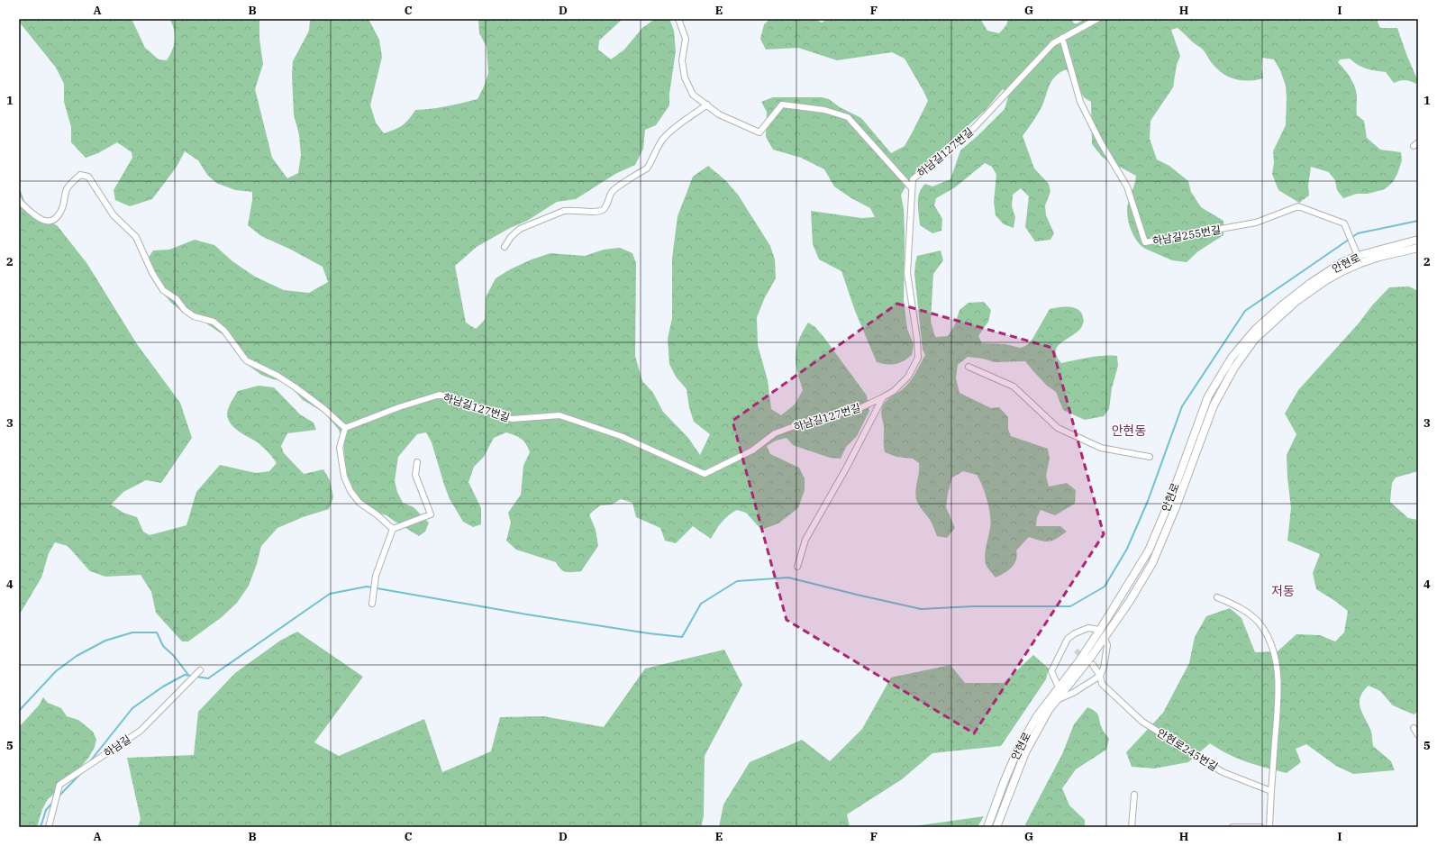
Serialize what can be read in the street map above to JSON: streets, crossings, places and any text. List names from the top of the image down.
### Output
{
  "streets": {
    "street": [
      "하남길127번길",
      "하남길255번길",
      "안현로",
      "하남길",
      "안현로245번길"
    ]
  },
  "crossings": [
    ["하남길127번길", "하남길255번길"],
    ["하남길255번길", "안현로"]
  ],
  "districts": ["안현동", "저동"],
  "grid": {
    "columns": [
      "A",
      "B",
      "C",
      "D",
      "E",
      "F",
      "G",
      "H",
      "I"
    ],
    "rows": [
      "1",
      "2",
      "3",
      "4",
      "5"
    ]
  }
}
